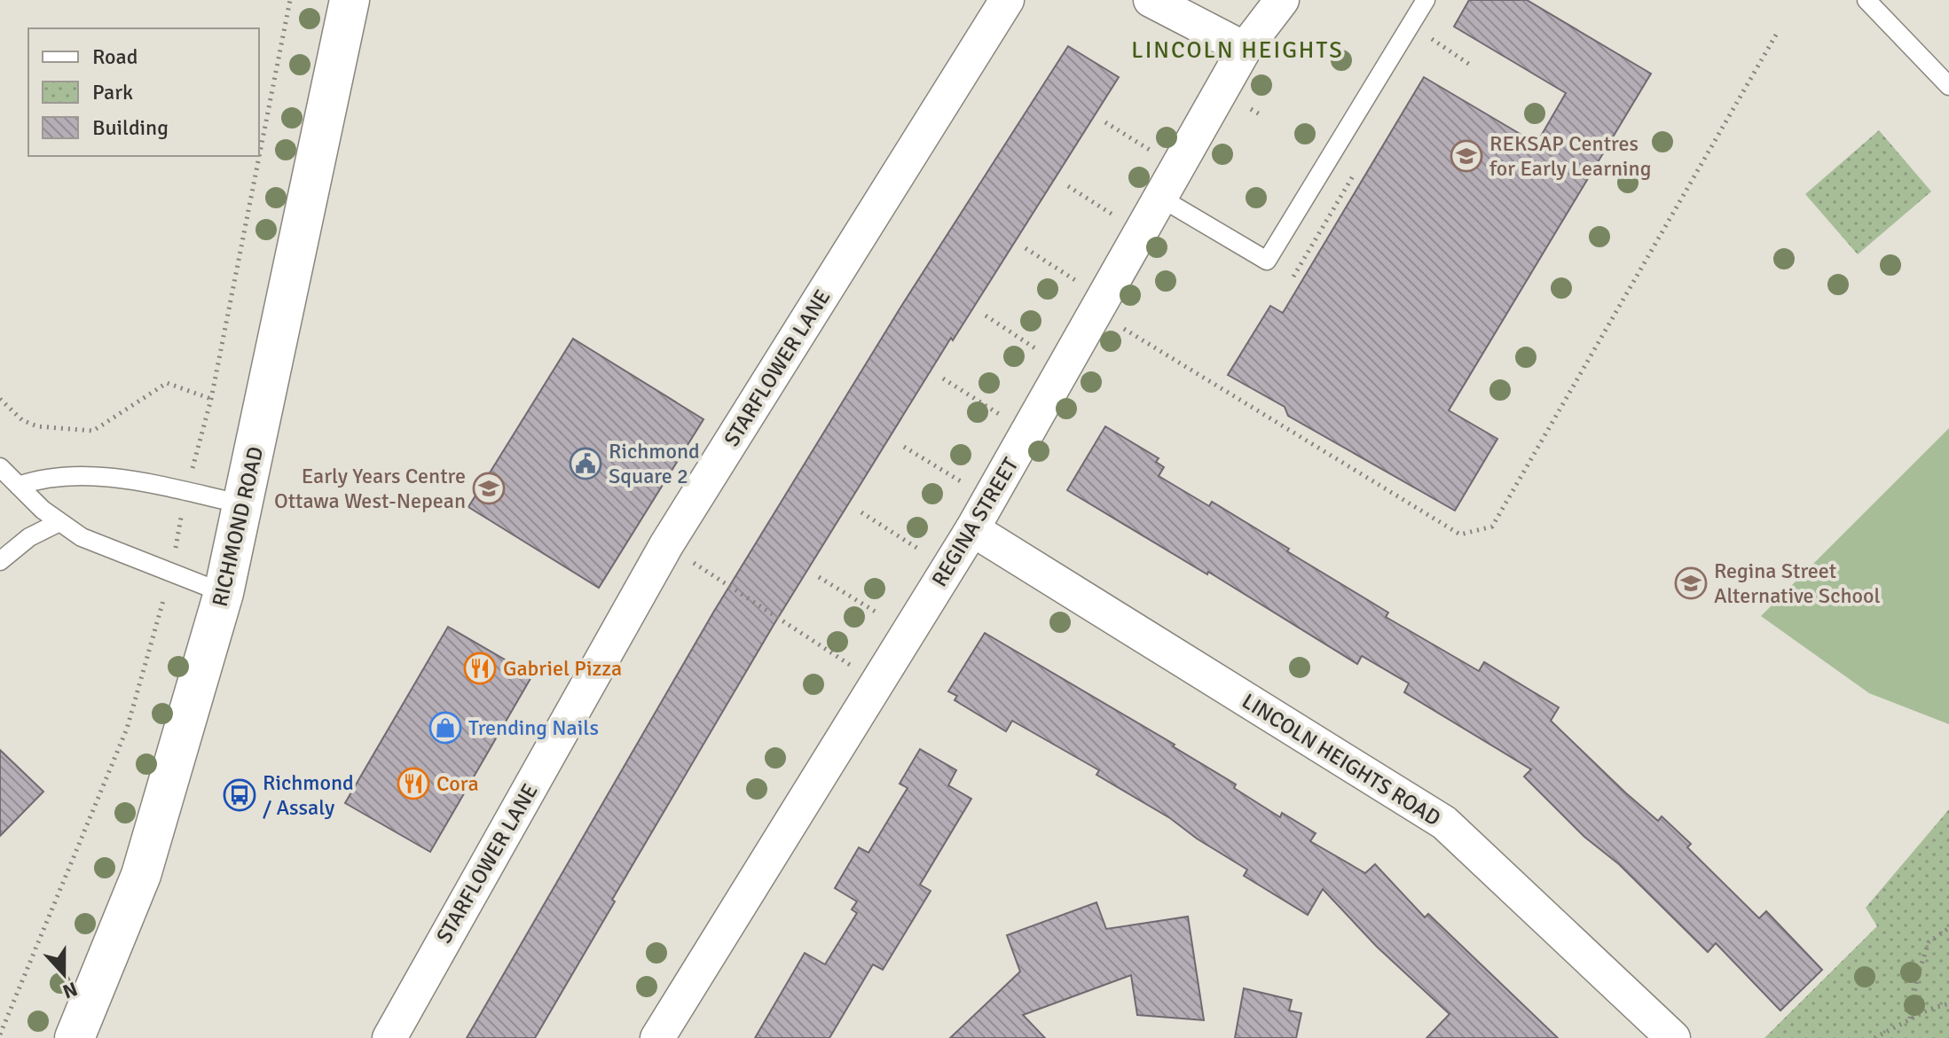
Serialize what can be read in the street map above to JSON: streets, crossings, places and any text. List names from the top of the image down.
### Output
{
  "streets": {
    "main road": ["RICHMOND ROAD"],
    "street": ["STARFLOWER LANE", "REGINA STREET", "LINCOLN HEIGHTS ROAD"]
  },
  "crossings": [
    ["REGINA STREET", "LINCOLN HEIGHTS ROAD"]
  ],
  "districts": ["LINCOLN HEIGHTS"],
  "places": {
    "school or university": ["REKSAP Centres for Early Learning", "Early Years Centre Ottawa West-Nepean", "Regina Street Alternative School"],
    "public building": ["Richmond Square 2"],
    "restaurant": ["Gabriel Pizza", "Cora"],
    "shop": ["Trending Nails"],
    "bus stop": ["Richmond / Assaly"]
  },
  "legend": ["Road", "Park", "Building"],
  "north": "bottom"
}
